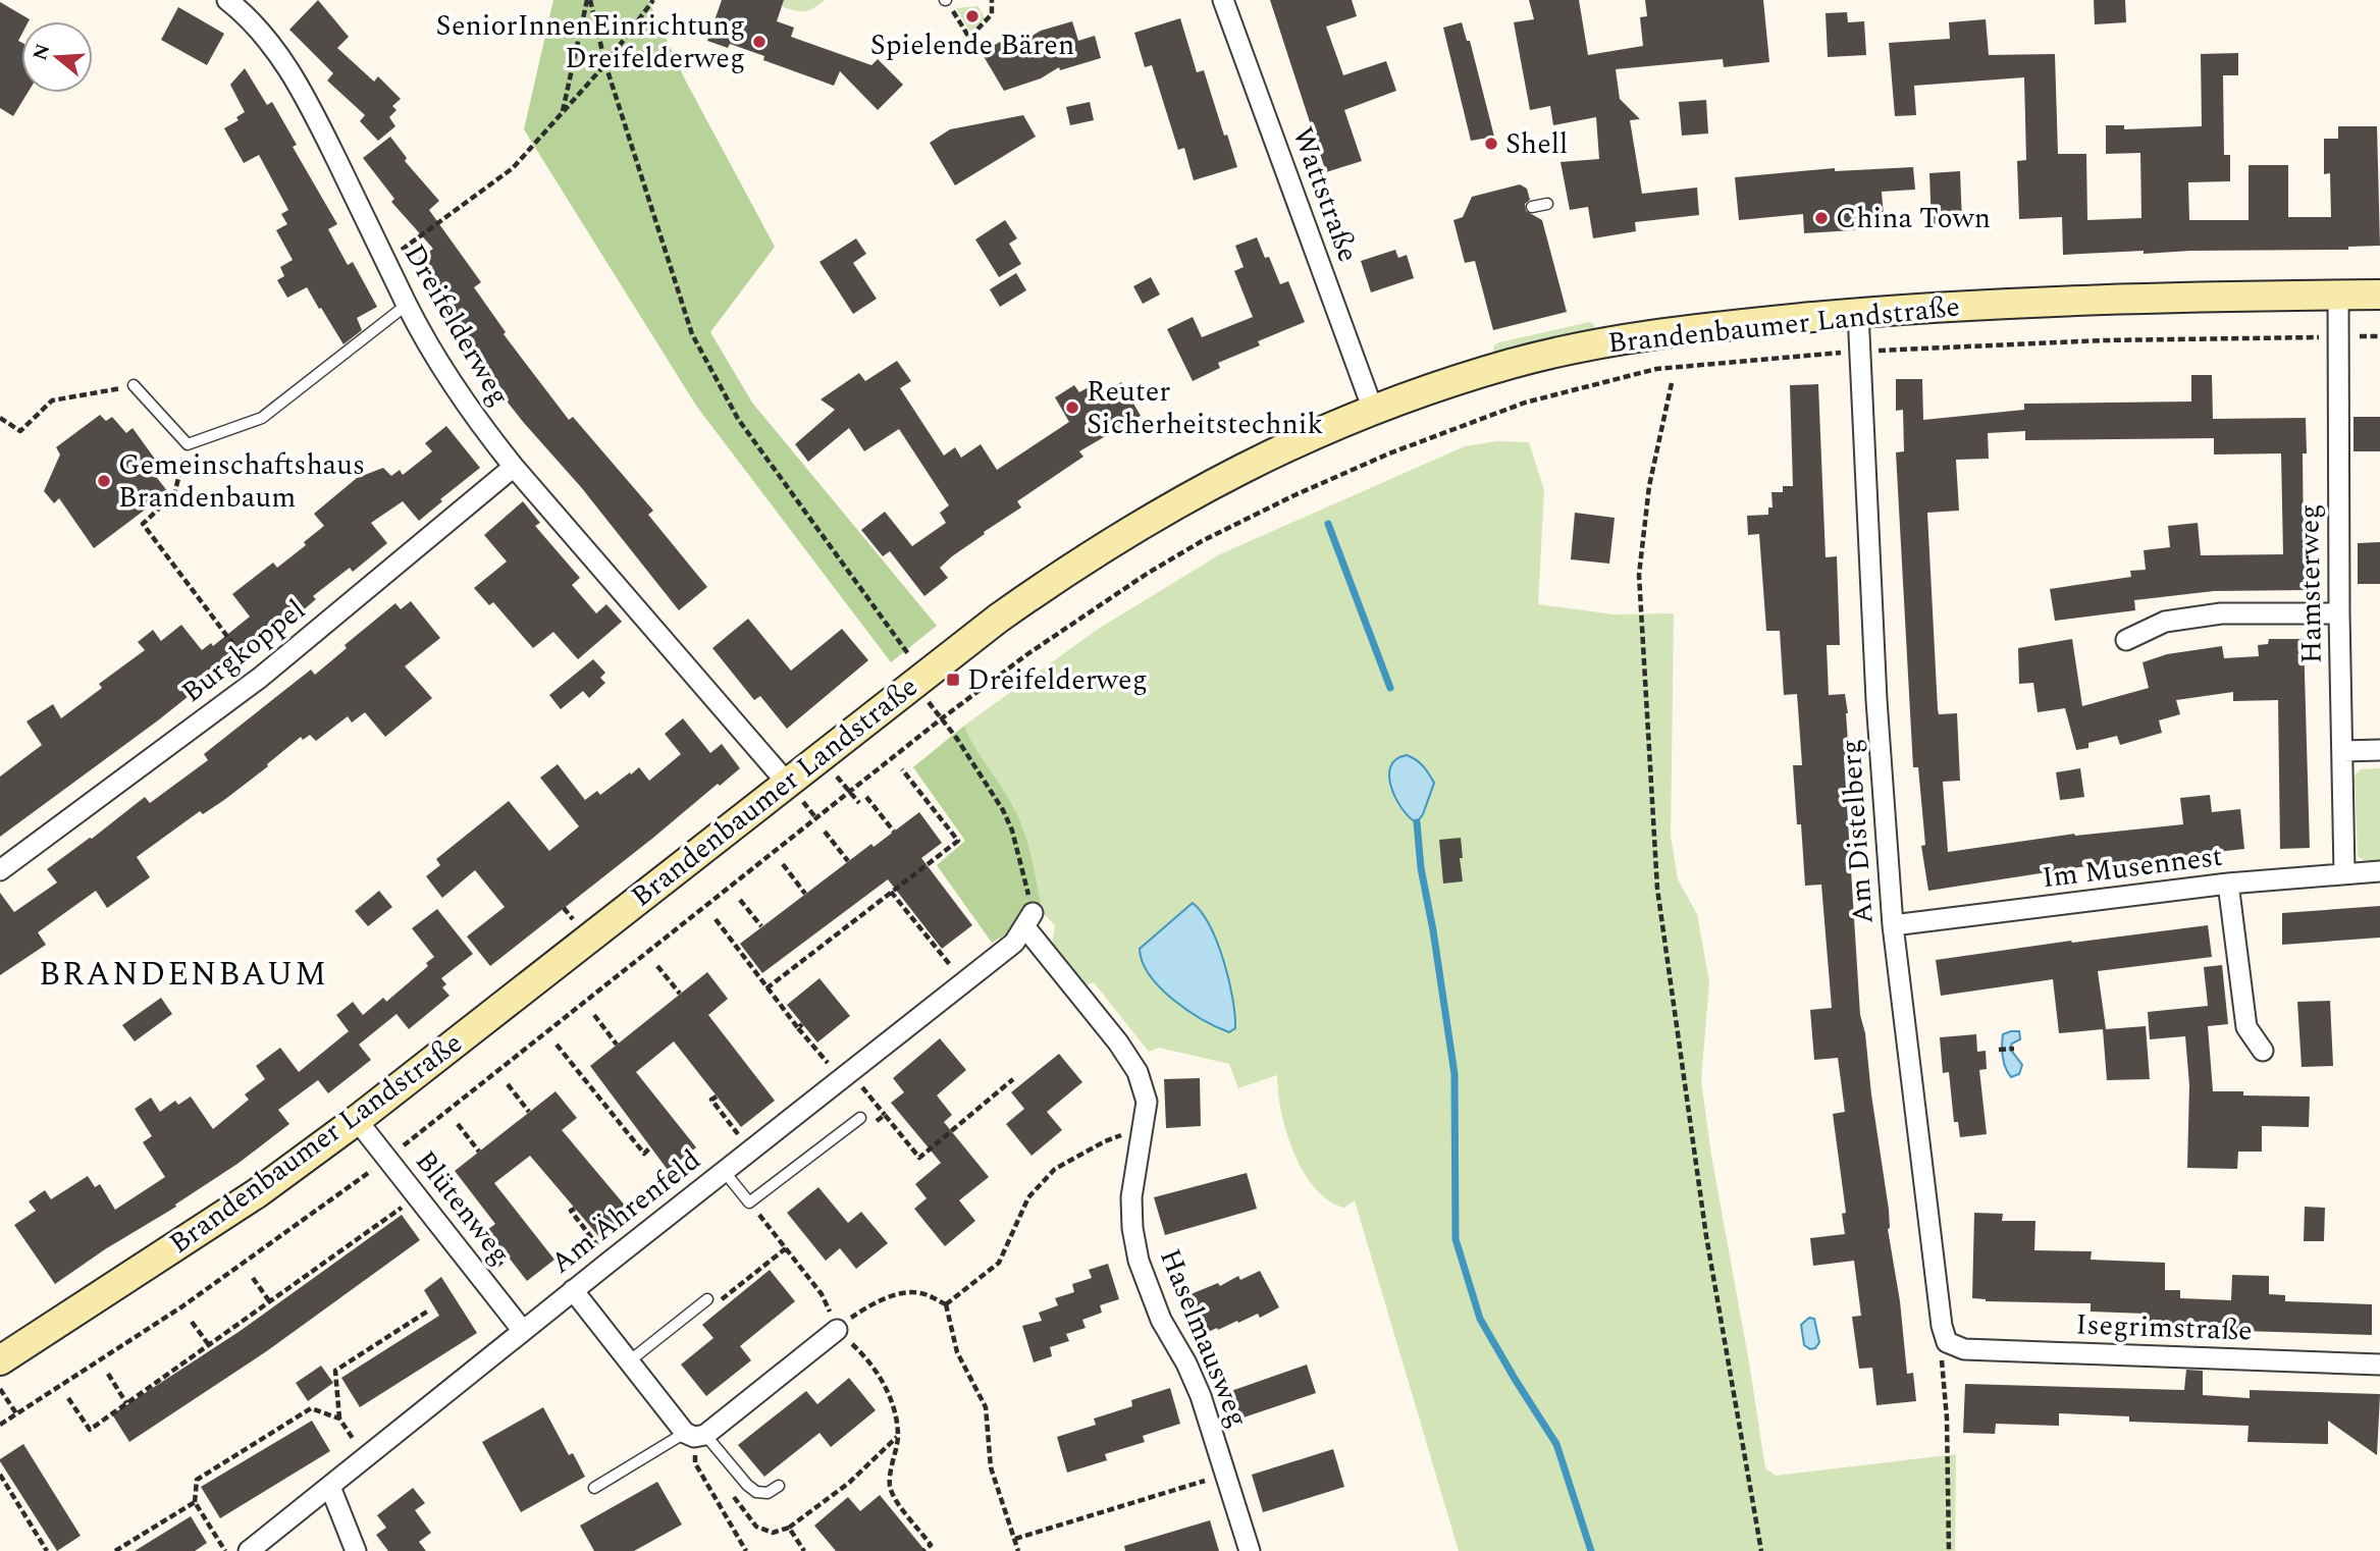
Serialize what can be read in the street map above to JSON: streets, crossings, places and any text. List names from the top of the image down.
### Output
{
  "streets": {
    "main road": ["Brandenbaumer Landstraße"],
    "street": [
      "Wattstraße",
      "Dreifelderweg",
      "Hamsterweg",
      "Burgkoppel",
      "Am Distelberg",
      "Im Musennest",
      "Blütenweg",
      "Am Ährenfeld",
      "Isegrimstraße",
      "Haselmausweg"
    ]
  },
  "crossings": [
    ["Wattstraße", "Brandenbaumer Landstraße"],
    ["Dreifelderweg", "Brandenbaumer Landstraße"],
    ["Dreifelderweg", "Burgkoppel"],
    ["Brandenbaumer Landstraße", "Hamsterweg"],
    ["Brandenbaumer Landstraße", "Am Distelberg"],
    ["Brandenbaumer Landstraße", "Blütenweg"],
    ["Hamsterweg", "Im Musennest"],
    ["Am Distelberg", "Im Musennest"],
    ["Am Distelberg", "Isegrimstraße"],
    ["Blütenweg", "Am Ährenfeld"],
    ["Am Ährenfeld", "Haselmausweg"]
  ],
  "districts": ["BRANDENBAUM"],
  "places": {
    "other": [
      "Spielende Bären",
      "SeniorInnenEinrichtung Dreifelderweg",
      "Shell",
      "China Town",
      "Reuter Sicherheitstechnik",
      "Gemeinschaftshaus Brandenbaum"
    ],
    "transit": ["Dreifelderweg"]
  },
  "north": "left"
}
